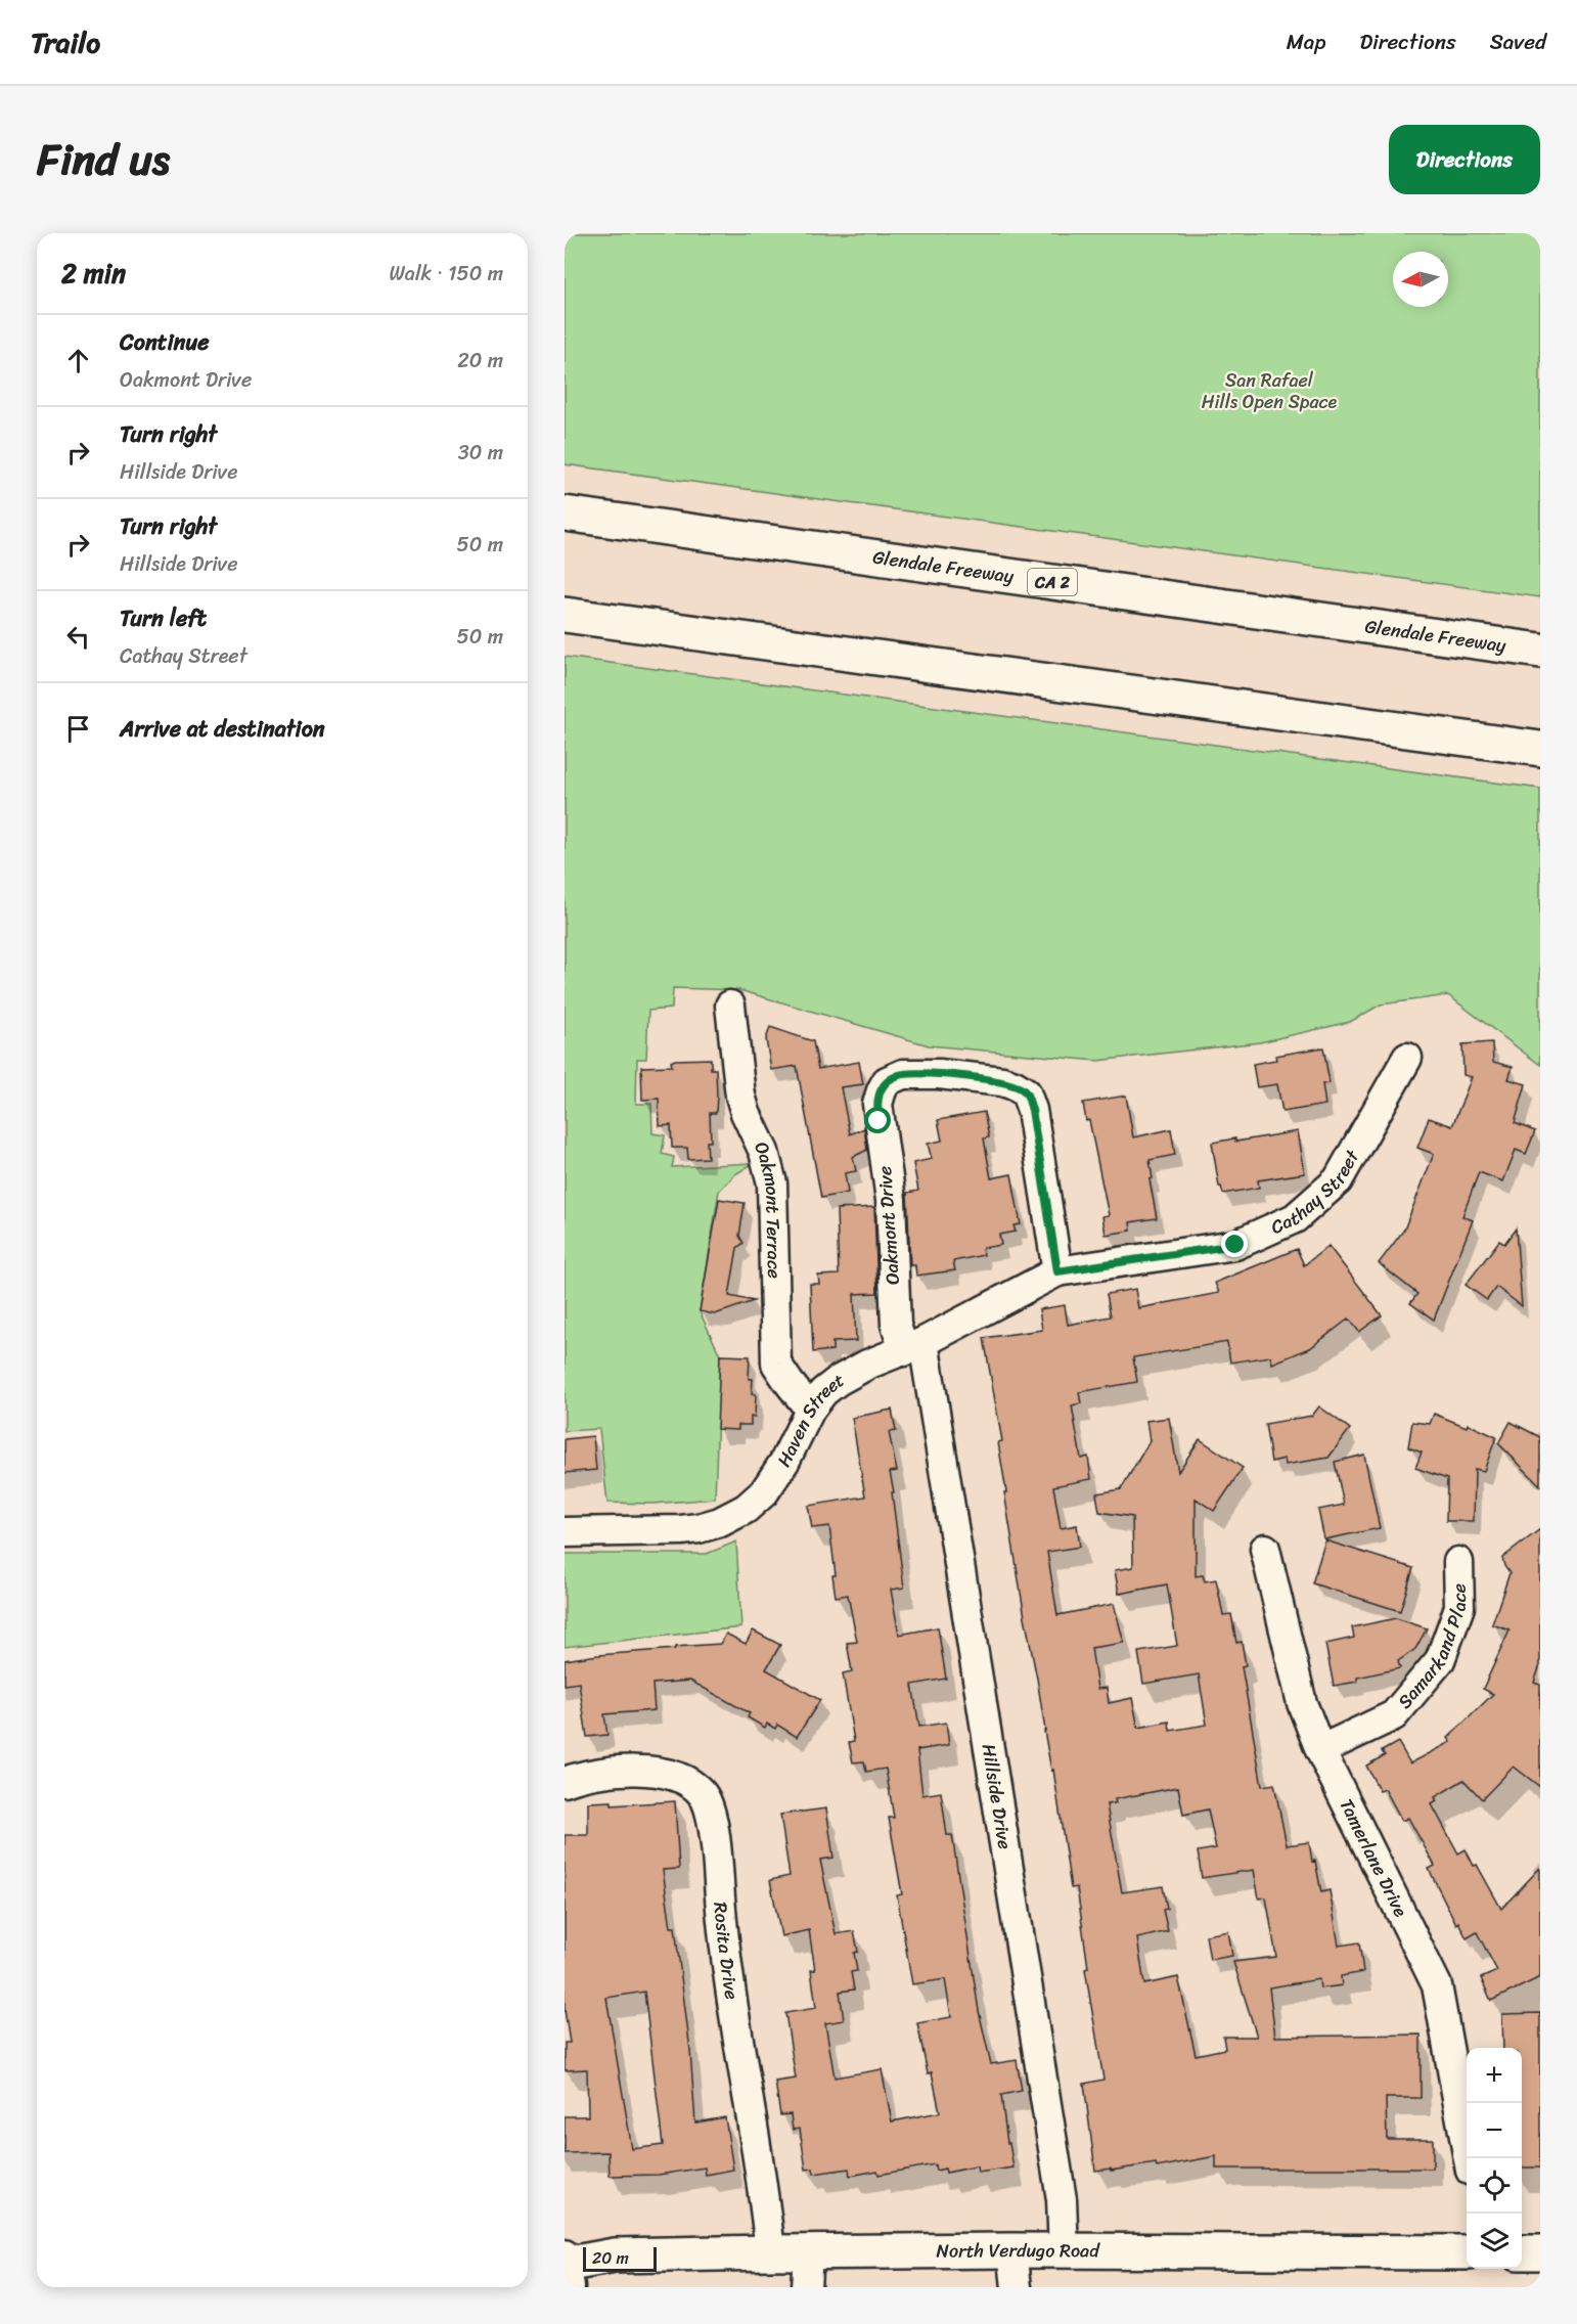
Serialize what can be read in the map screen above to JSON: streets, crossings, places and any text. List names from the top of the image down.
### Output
{
  "streets": {
    "main road": ["Glendale Freeway", "CA 2", "North Verdugo Road"],
    "street": [
      "Cathay Street",
      "Oakmont Terrace",
      "Oakmont Drive",
      "Haven Street",
      "Samarkand Place",
      "Hillside Drive",
      "Tamerlane Drive",
      "Rosita Drive"
    ]
  },
  "crossings": [
    ["Cathay Street", "Oakmont Drive"],
    ["Cathay Street", "Haven Street"],
    ["Oakmont Terrace", "Haven Street"],
    ["Oakmont Drive", "Haven Street"],
    ["Oakmont Drive", "Hillside Drive"],
    ["Haven Street", "Hillside Drive"],
    ["Samarkand Place", "Tamerlane Drive"],
    ["Hillside Drive", "North Verdugo Road"],
    ["Rosita Drive", "North Verdugo Road"]
  ],
  "parks": ["San Rafael Hills Open Space"],
  "scale_bar": "20 m",
  "north": "left",
  "page": {
    "header": "Trailo",
    "nav": ["Map", "Directions", "Saved"],
    "title": "Find us",
    "buttons": "Directions",
    "heading": ["2 min", "Walk · 150 m"],
    "list": [
      ["Continue", "Oakmont Drive", "20 m"],
      ["Turn right", "Hillside Drive", "30 m"],
      ["Turn right", "Hillside Drive", "50 m"],
      ["Turn left", "Cathay Street", "50 m"],
      "Arrive at destination"
    ],
    "map_buttons": ["+", "−"],
    "scale": "20 m"
  }
}
